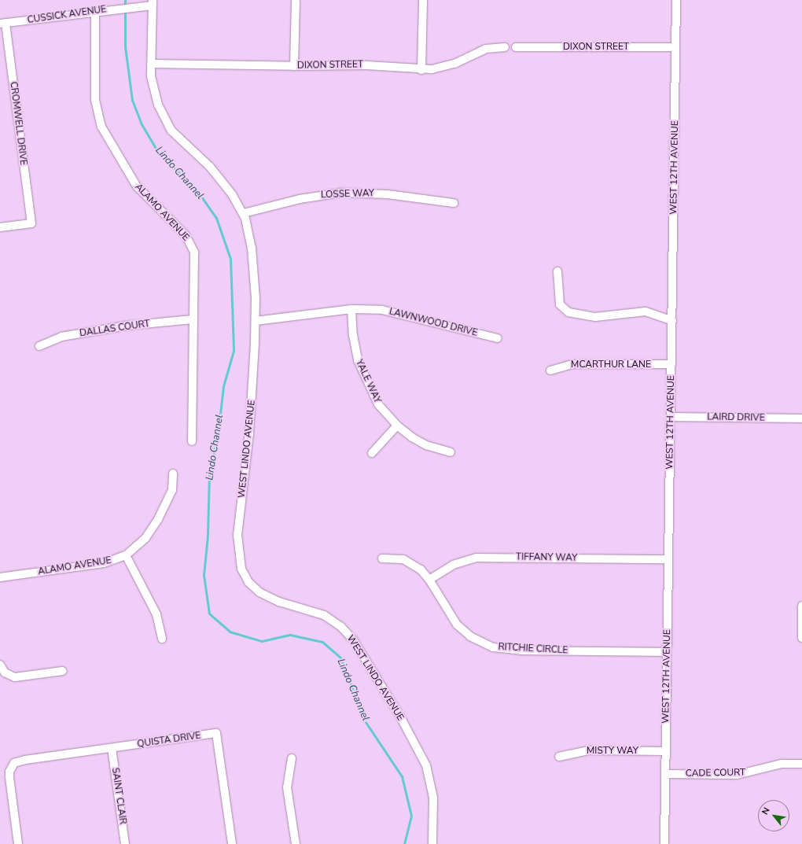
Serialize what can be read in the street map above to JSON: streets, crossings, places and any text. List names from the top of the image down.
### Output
{
  "streets": {
    "street": [
      "CUSSICK AVENUE",
      "DIXON STREET",
      "CROMWELL DRIVE",
      "WEST 12TH AVENUE",
      "LOSSE WAY",
      "ALAMO AVENUE",
      "LAWNWOOD DRIVE",
      "DALLAS COURT",
      "MCARTHUR LANE",
      "YALE WAY",
      "LAIRD DRIVE",
      "WEST LINDO AVENUE",
      "TIFFANY WAY",
      "RITCHIE CIRCLE",
      "QUISTA DRIVE",
      "MISTY WAY",
      "CADE COURT",
      "SAINT CLAIR"
    ]
  },
  "crossings": [
    ["CUSSICK AVENUE", "CROMWELL DRIVE"],
    ["CUSSICK AVENUE", "ALAMO AVENUE"],
    ["CUSSICK AVENUE", "WEST LINDO AVENUE"],
    ["DIXON STREET", "WEST 12TH AVENUE"],
    ["DIXON STREET", "WEST LINDO AVENUE"],
    ["WEST 12TH AVENUE", "MCARTHUR LANE"],
    ["WEST 12TH AVENUE", "LAIRD DRIVE"],
    ["WEST 12TH AVENUE", "TIFFANY WAY"],
    ["WEST 12TH AVENUE", "RITCHIE CIRCLE"],
    ["WEST 12TH AVENUE", "MISTY WAY"],
    ["WEST 12TH AVENUE", "CADE COURT"],
    ["LOSSE WAY", "WEST LINDO AVENUE"],
    ["ALAMO AVENUE", "DALLAS COURT"],
    ["LAWNWOOD DRIVE", "YALE WAY"],
    ["LAWNWOOD DRIVE", "WEST LINDO AVENUE"],
    ["TIFFANY WAY", "RITCHIE CIRCLE"],
    ["QUISTA DRIVE", "SAINT CLAIR"]
  ],
  "water": ["Lindo Channel"],
  "north": "top left"
}
